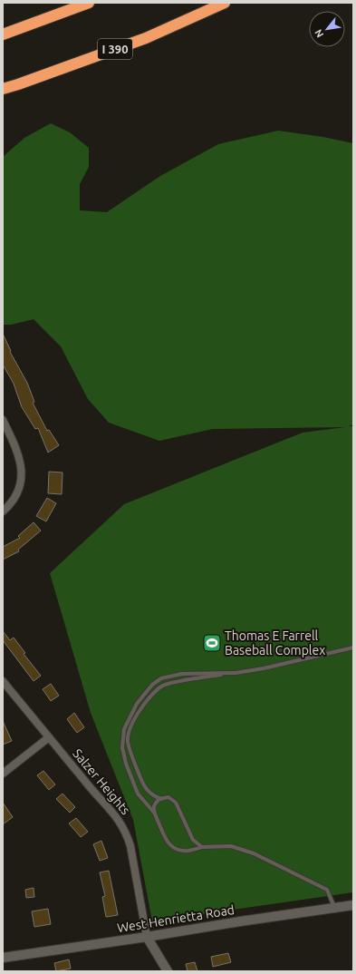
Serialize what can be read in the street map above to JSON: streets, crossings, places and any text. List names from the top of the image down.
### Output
{
  "streets": {
    "highway": ["I 390"],
    "main road": ["West Henrietta Road"],
    "street": ["Salzer Heights"]
  },
  "crossings": [
    ["Salzer Heights", "West Henrietta Road"]
  ],
  "places": {
    "sports": ["Thomas E Farrell Baseball Complex"]
  },
  "north": "bottom left"
}
